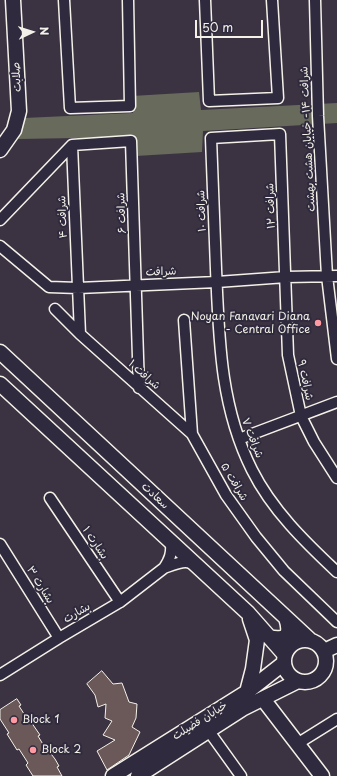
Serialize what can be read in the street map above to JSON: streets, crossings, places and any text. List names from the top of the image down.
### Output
{
  "streets": {
    "street": [
      "صلابت",
      "شرافت ۱۴- خیابان هشت بهشت",
      "شرافت ۱۲",
      "شرافت ۱۰",
      "شرافت ۶",
      "شرافت ۴",
      "شرافت",
      "شرافت ۱",
      "شرافت ۹",
      "شرافت ۷",
      "شرافت ۵",
      "سعادت",
      "بشارت ۱",
      "بشارت ۳",
      "بشارت",
      "خیابان فضیلت"
    ]
  },
  "crossings": [
    ["شرافت ۱۴- خیابان هشت بهشت", "شرافت"],
    ["شرافت ۱۲", "شرافت ۱۰"],
    ["شرافت ۱۲", "شرافت"],
    ["شرافت ۱۲", "شرافت ۹"],
    ["شرافت ۱۰", "شرافت"],
    ["شرافت ۱۰", "شرافت ۷"],
    ["شرافت ۶", "شرافت ۴"],
    ["شرافت ۶", "شرافت"],
    ["شرافت ۶", "شرافت ۱"],
    ["شرافت ۴", "شرافت"],
    ["شرافت", "شرافت ۹"],
    ["شرافت", "شرافت ۷"],
    ["شرافت ۱", "شرافت ۵"],
    ["سعادت", "خیابان فضیلت"],
    ["بشارت ۱", "بشارت"],
    ["بشارت ۳", "بشارت"]
  ],
  "places": ["Noyan Fanavari Diana - Central Office", "Block 1", "Block 2"],
  "scale_bar": "50 m",
  "north": "right"
}
